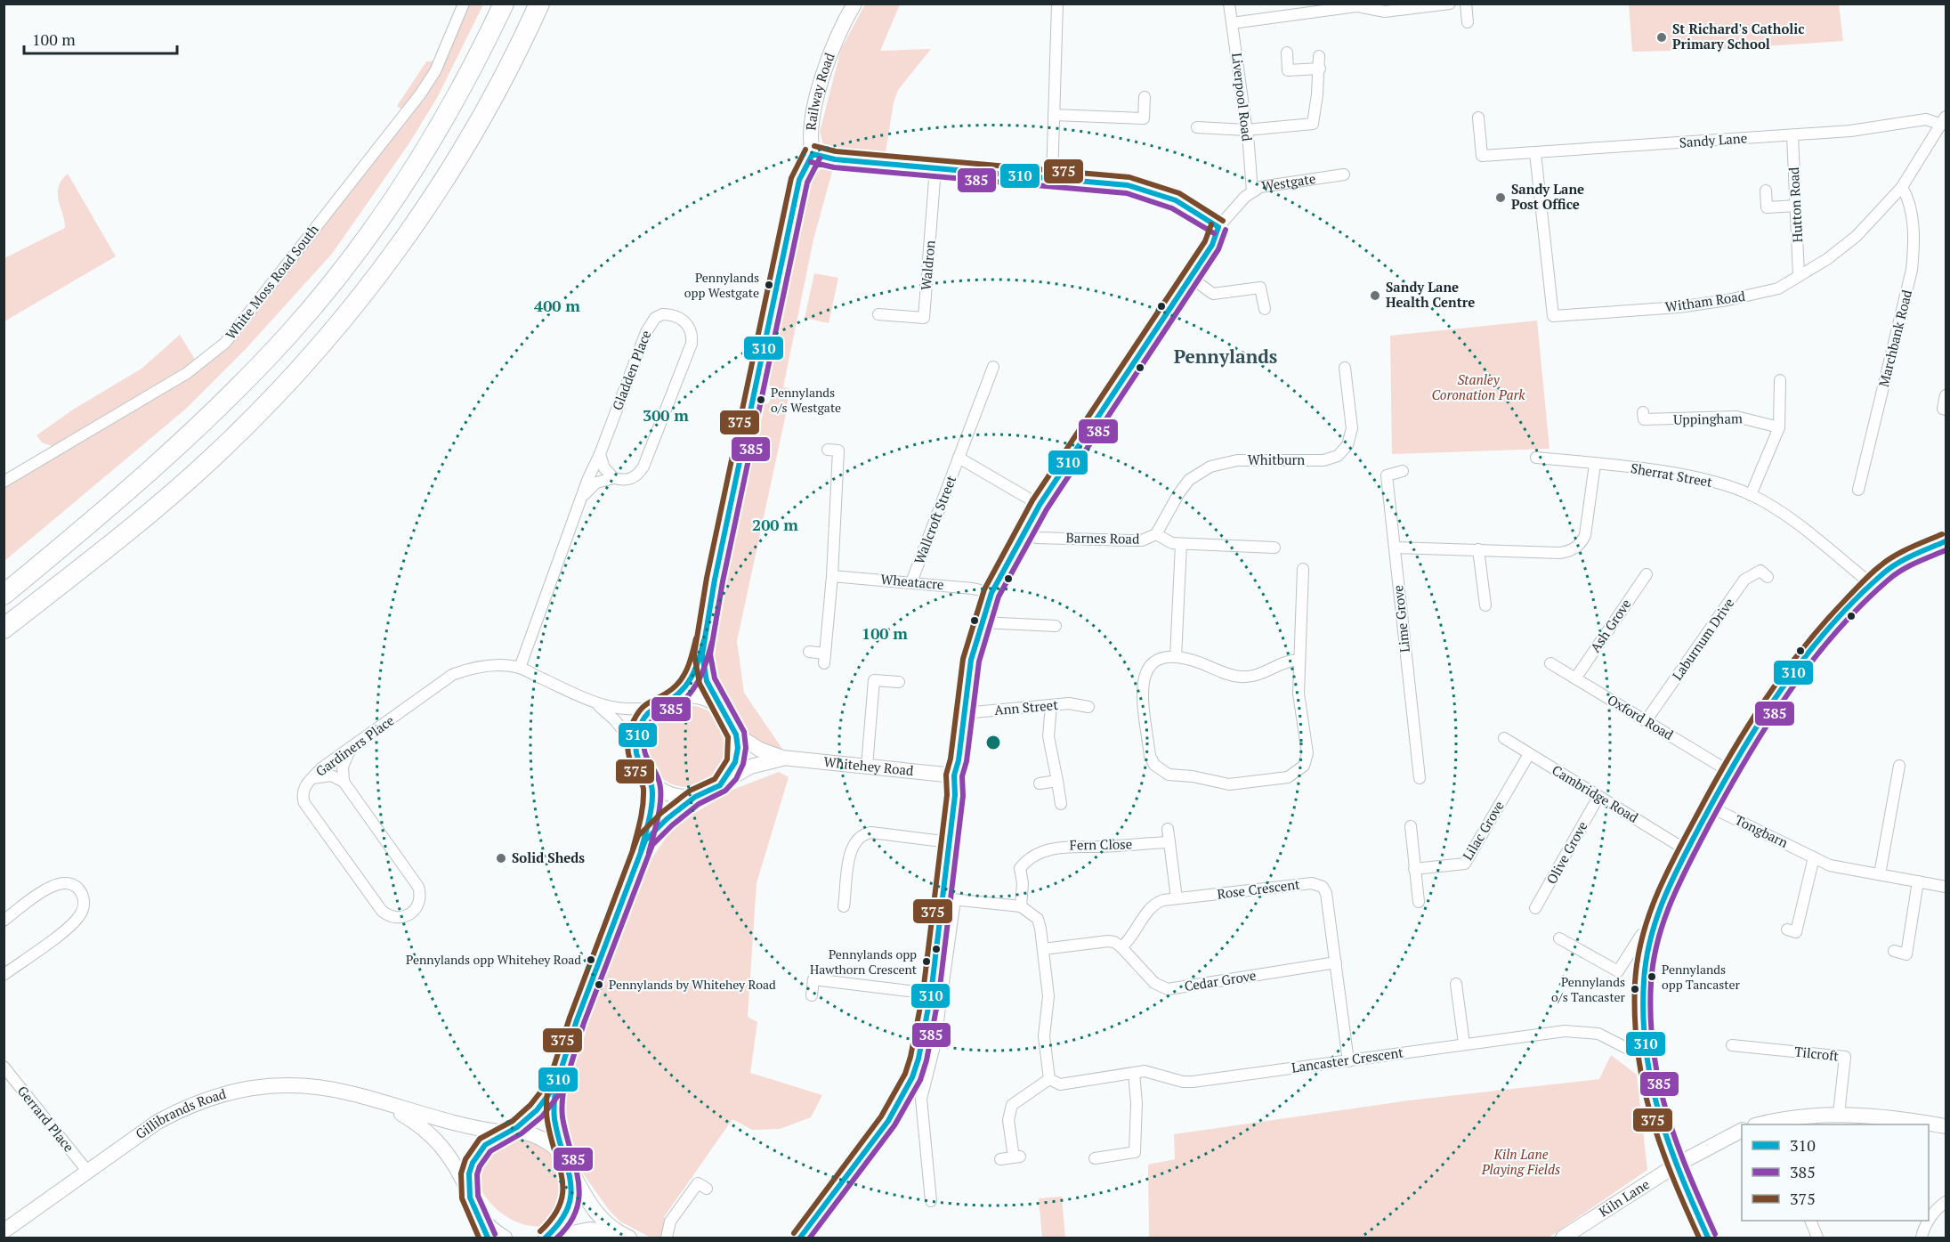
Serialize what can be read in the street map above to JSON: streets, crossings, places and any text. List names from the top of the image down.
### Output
{
  "streets": {
    "street": [
      "Railway Road",
      "Liverpool Road",
      "Sandy Lane",
      "Westgate",
      "Hutton Road",
      "Waldron",
      "White Moss Road South",
      "Witham Road",
      "Marchbank Road",
      "Gladden Place",
      "Uppingham",
      "Whitburn",
      "Sherrat Street",
      "Wallcroft Street",
      "Barnes Road",
      "Wheatacre",
      "Lime Grove",
      "Ash Grove",
      "Laburnum Drive",
      "Ann Street",
      "Oxford Road",
      "Gardiners Place",
      "Whitehey Road",
      "Cambridge Road",
      "Lilac Grove",
      "Tongbarn",
      "Fern Close",
      "Olive Grove",
      "Rose Crescent",
      "Cedar Grove",
      "Tilcroft",
      "Lancaster Crescent",
      "Gillibrands Road",
      "Gerrard Place",
      "Kiln Lane"
    ]
  },
  "crossings": [
    ["Railway Road", "Gardiners Place"],
    ["Liverpool Road", "Westgate"],
    ["Sandy Lane", "Hutton Road"],
    ["Sandy Lane", "Witham Road"],
    ["Hutton Road", "Witham Road"],
    ["Witham Road", "Marchbank Road"],
    ["Gladden Place", "Gardiners Place"],
    ["Whitburn", "Barnes Road"],
    ["Wallcroft Street", "Wheatacre"],
    ["Ash Grove", "Oxford Road"],
    ["Laburnum Drive", "Oxford Road"],
    ["Cambridge Road", "Lilac Grove"],
    ["Cambridge Road", "Olive Grove"],
    ["Rose Crescent", "Cedar Grove"],
    ["Rose Crescent", "Lancaster Crescent"],
    ["Gillibrands Road", "Gerrard Place"]
  ],
  "districts": ["Pennylands"],
  "parks": ["Stanley Coronation Park", "Kiln Lane Playing Fields"],
  "places": [
    "St Richard's Catholic Primary School",
    "Sandy Lane Post Office",
    "Pennylands opp Westgate",
    "Sandy Lane Health Centre",
    "Pennylands o/s Westgate",
    "Solid Sheds",
    "Pennylands opp Whitehey Road",
    "Pennylands opp Hawthorn Crescent",
    "Pennylands opp Tancaster",
    "Pennylands by Whitehey Road",
    "Pennylands o/s Tancaster"
  ],
  "lines": ["transit line 375", "transit line 310", "transit line 385"],
  "legend": ["310", "385", "375"],
  "scale_bar": "100 m",
  "rings": [
    "400 m",
    "300 m",
    "200 m",
    "100 m"
  ]
}
